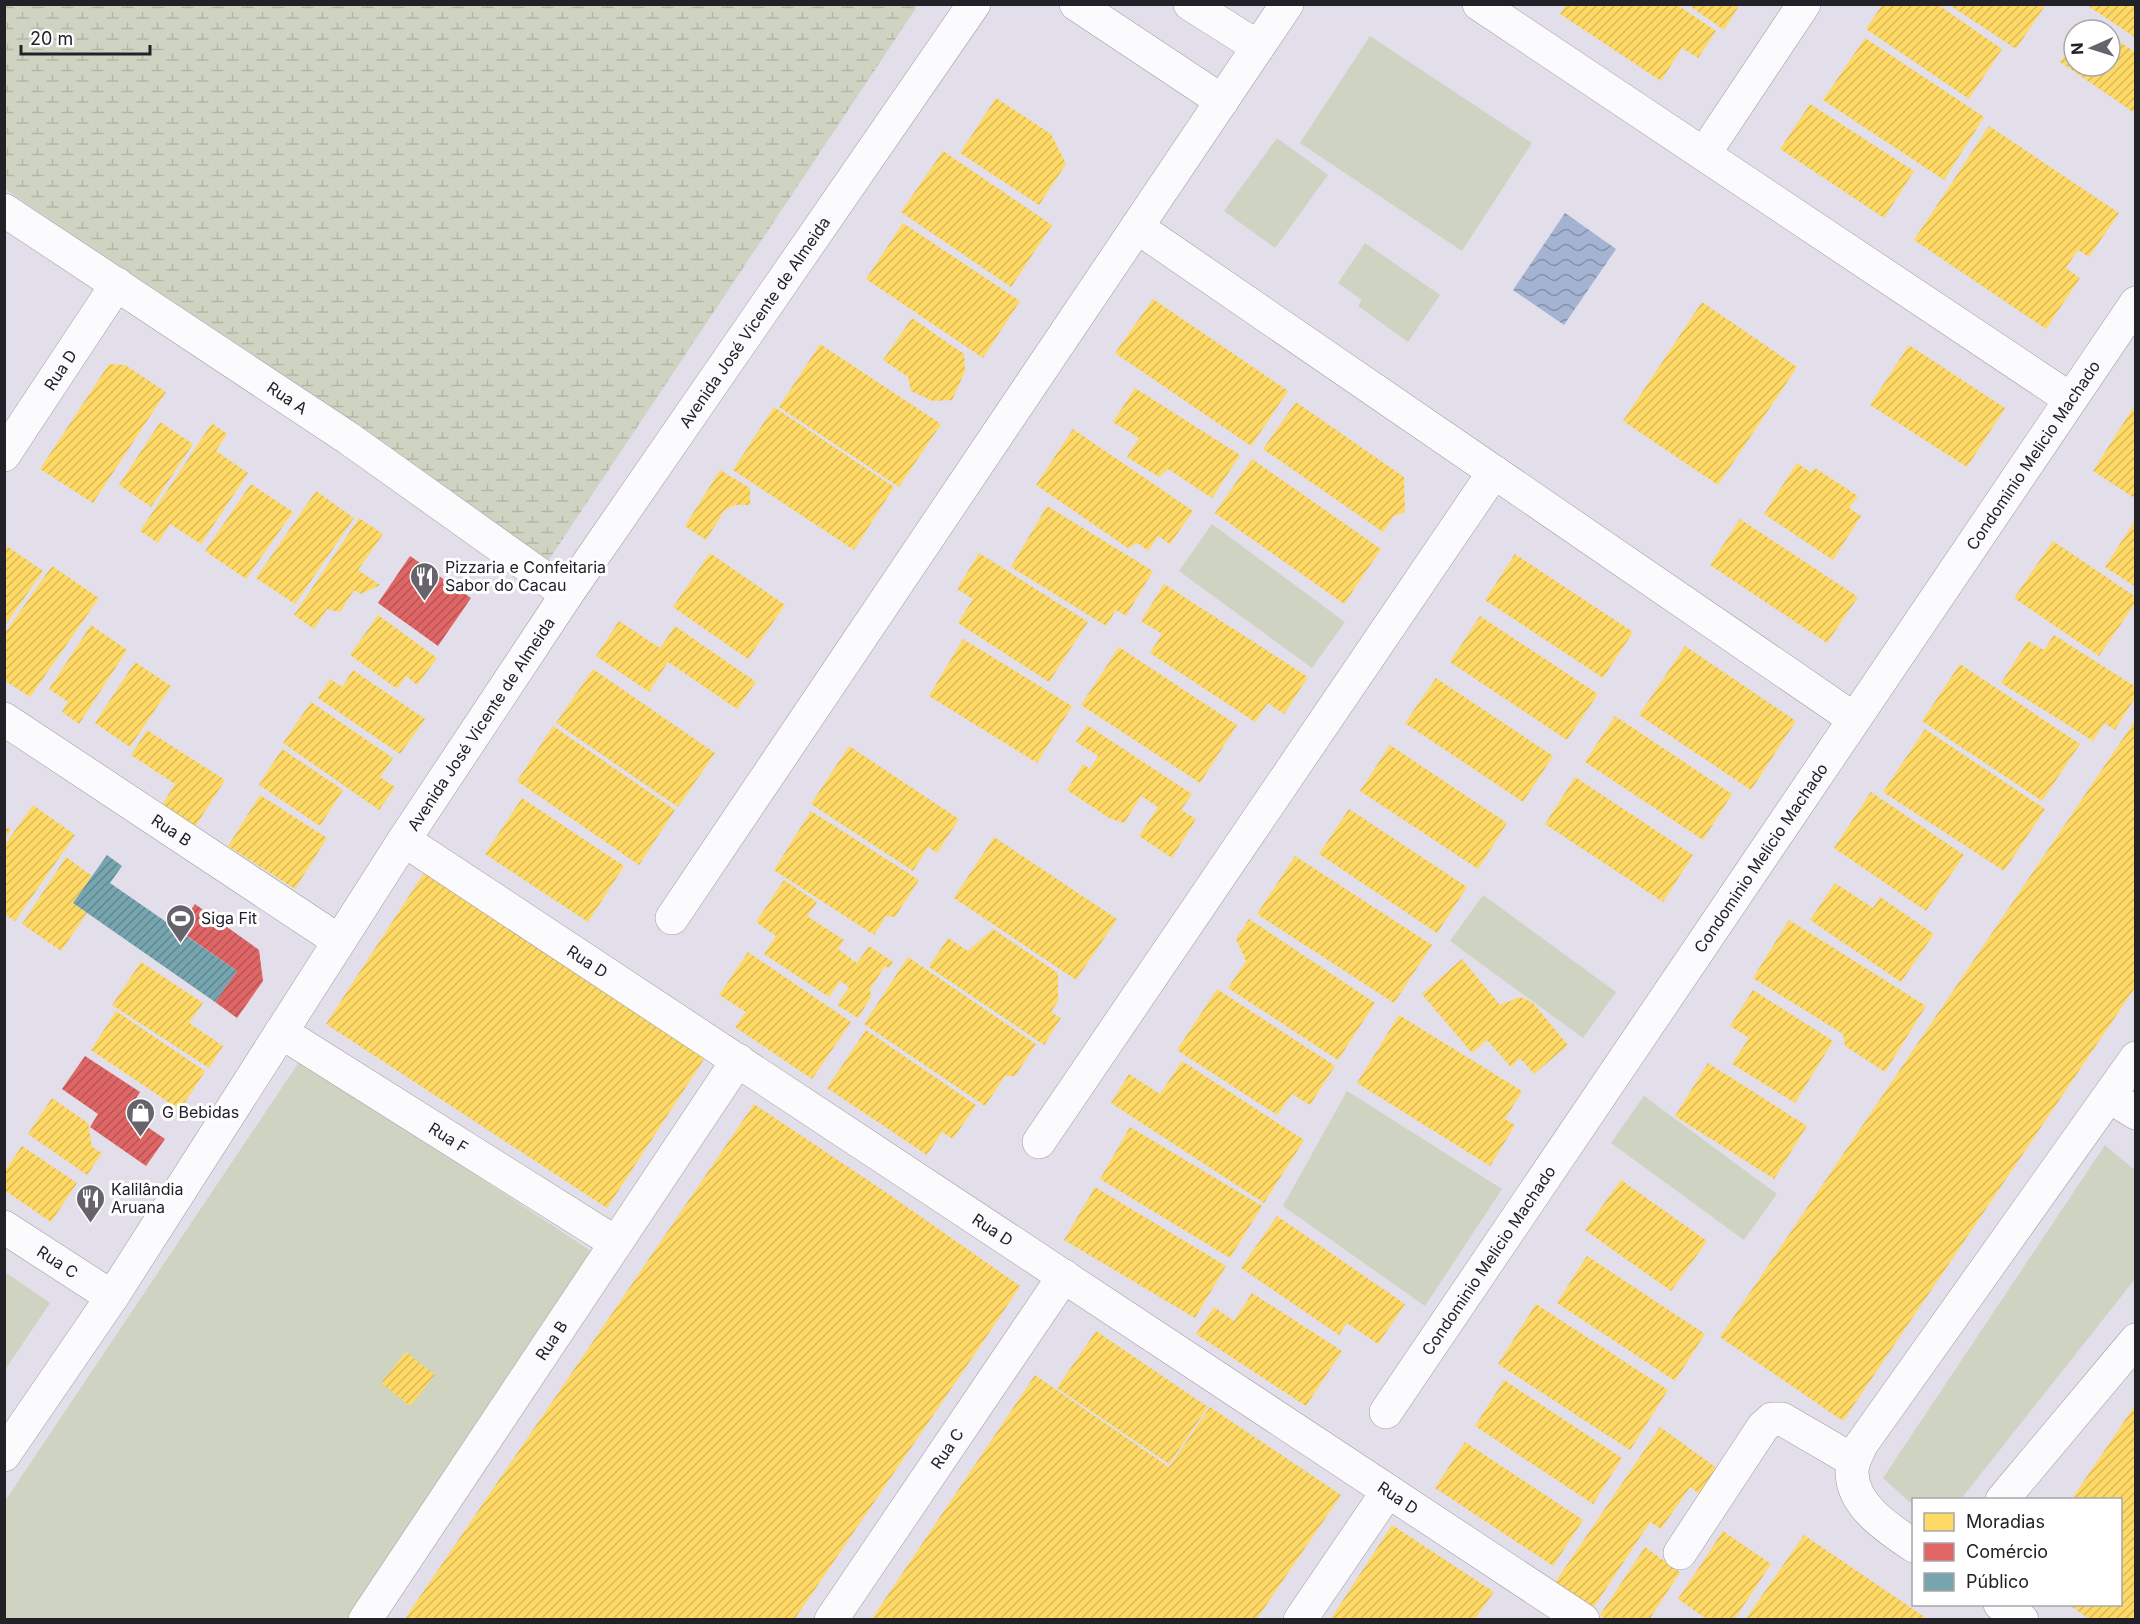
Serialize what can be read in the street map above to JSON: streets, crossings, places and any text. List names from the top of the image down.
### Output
{
  "streets": {
    "street": [
      "Avenida José Vicente de Almeida",
      "Rua D",
      "Rua A",
      "Condominio Melicio Machado",
      "Rua B",
      "Rua F",
      "Rua C"
    ]
  },
  "crossings": [
    ["Avenida José Vicente de Almeida", "Rua D"],
    ["Avenida José Vicente de Almeida", "Rua A"],
    ["Avenida José Vicente de Almeida", "Rua B"],
    ["Avenida José Vicente de Almeida", "Rua F"],
    ["Avenida José Vicente de Almeida", "Rua C"],
    ["Rua D", "Rua A"],
    ["Rua D", "Rua B"],
    ["Rua D", "Rua C"],
    ["Rua B", "Rua F"]
  ],
  "places": {
    "restaurant": ["Pizzaria e Confeitaria Sabor do Cacau", "Kalilândia Aruana"],
    "sports": ["Siga Fit"],
    "shop": ["G Bebidas"]
  },
  "legend": ["Moradias", "Comércio", "Público"],
  "scale_bar": "20 m",
  "north": "left"
}
